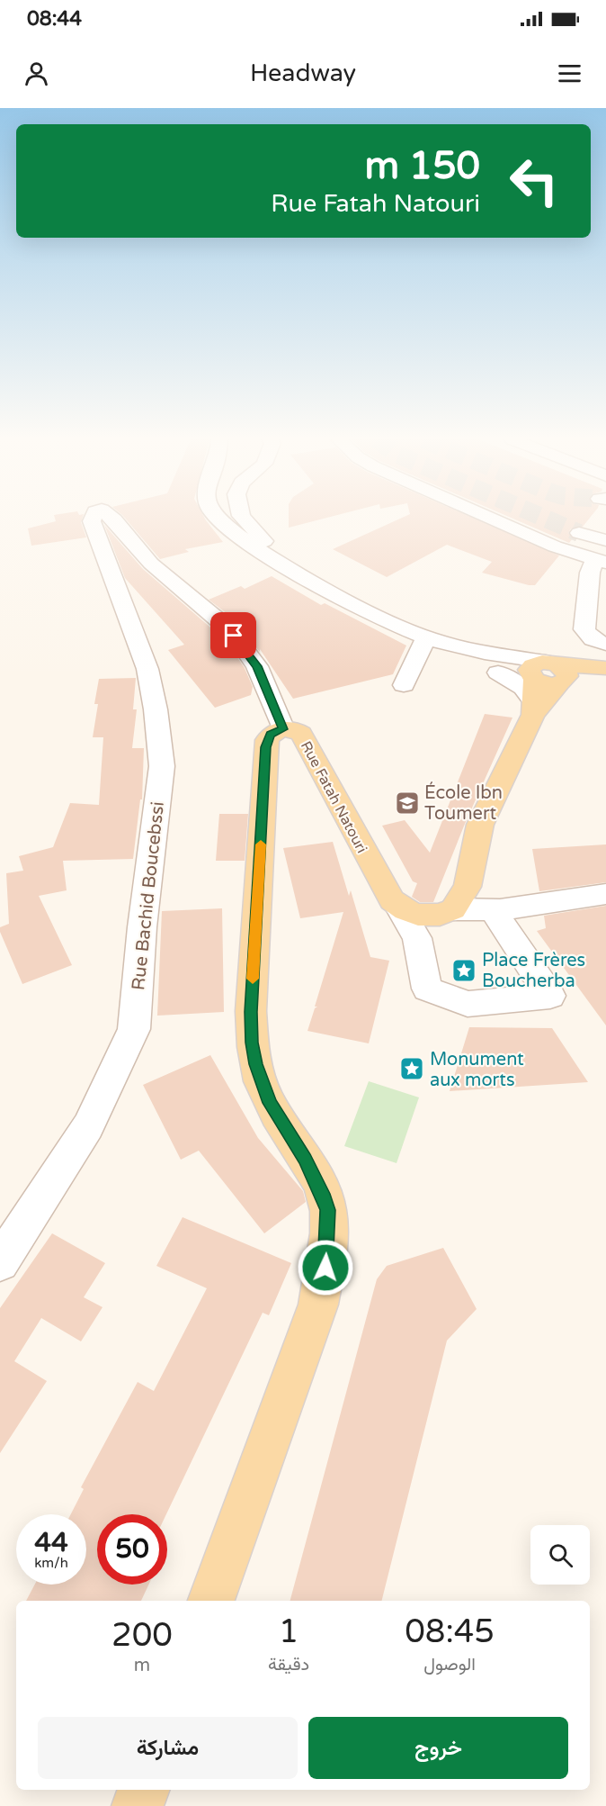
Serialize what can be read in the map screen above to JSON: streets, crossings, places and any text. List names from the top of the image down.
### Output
{
  "streets": {
    "main road": ["Rue Fatah Natouri"],
    "street": ["Rue Bachid Boucebssi"]
  },
  "places": {
    "school or university": ["École Ibn Toumert"],
    "place": ["Place Frères Boucherba", "Monument aux morts"]
  },
  "page": {
    "status": "08:44",
    "header": "Headway",
    "turn": ["150 m", "Rue Fatah Natouri"],
    "speed": "44 km/h",
    "limit": "50",
    "eta": [
      "08:45",
      "الوصول",
      "1",
      "دقيقة",
      "200",
      "m"
    ],
    "buttons": ["خروج", "مشاركة"]
  }
}
